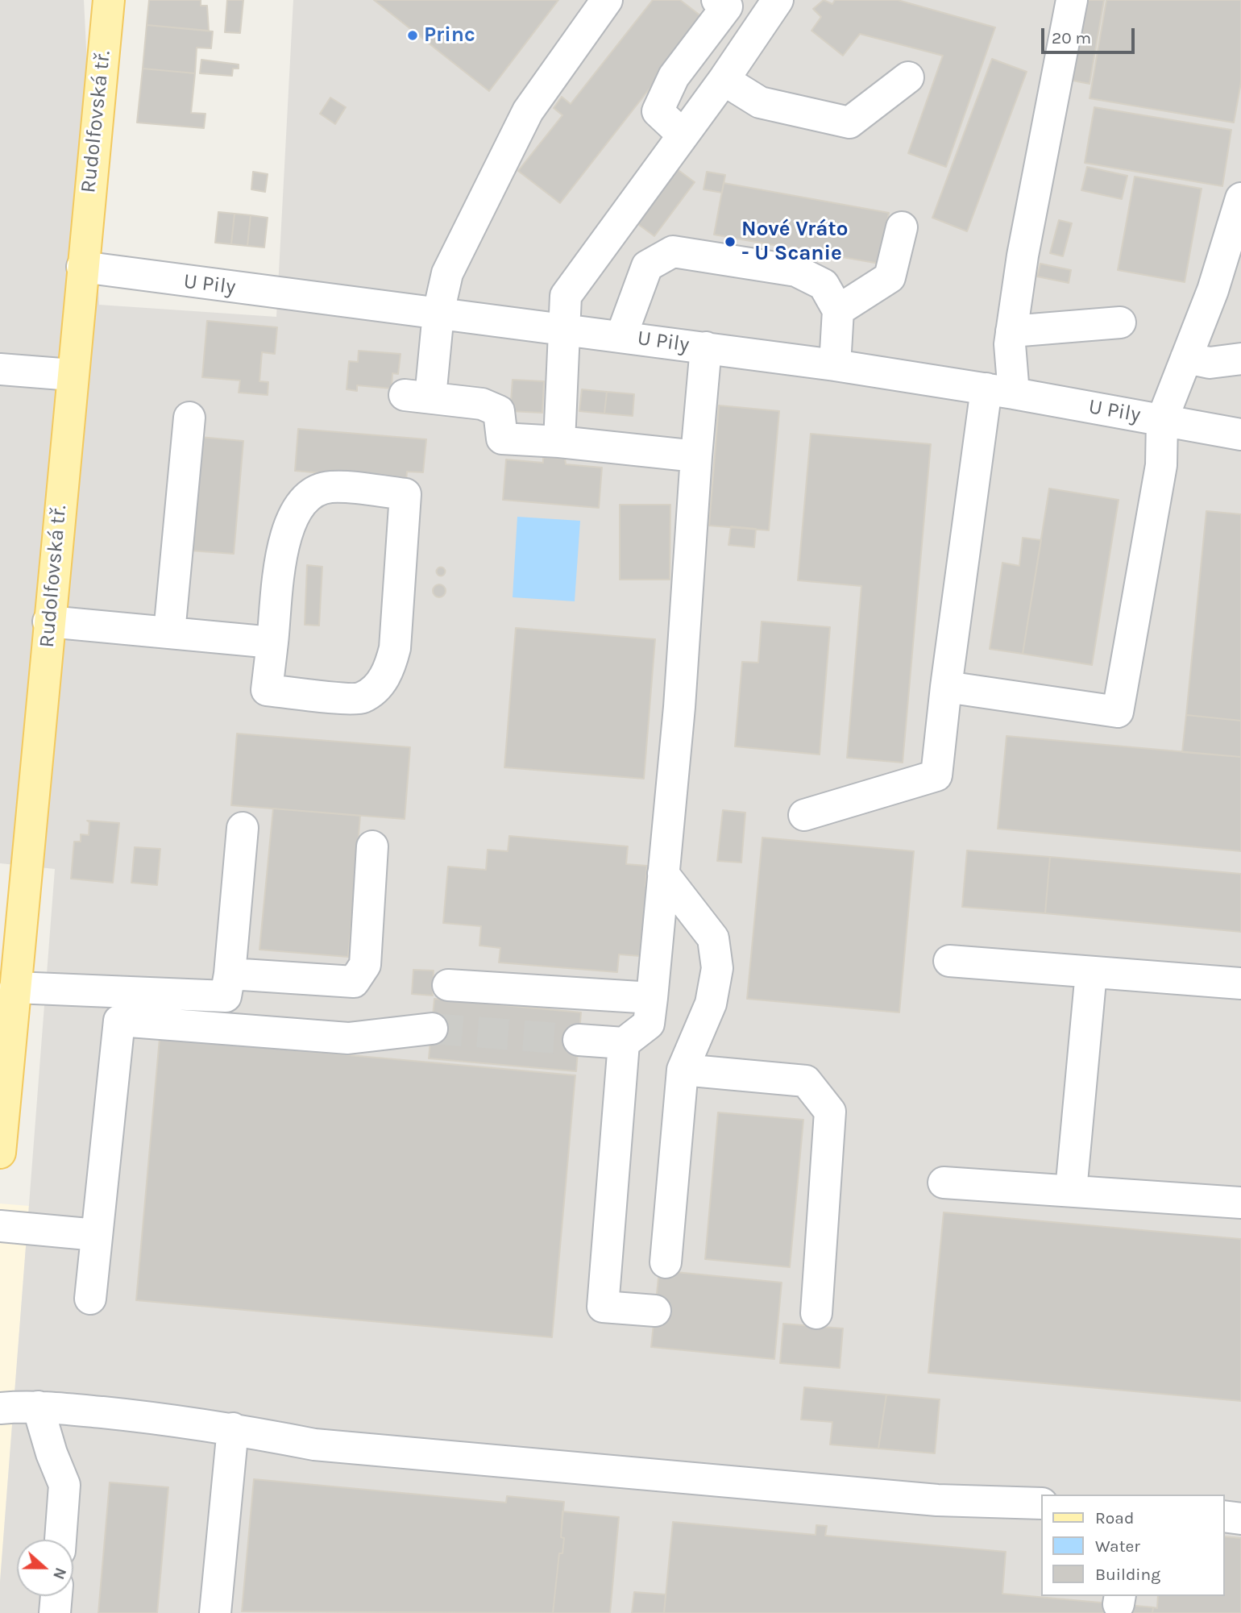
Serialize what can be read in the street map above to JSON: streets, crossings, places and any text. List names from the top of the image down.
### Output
{
  "streets": {
    "main road": ["Rudolfovská tř."],
    "street": ["U Pily"]
  },
  "crossings": [
    ["Rudolfovská tř.", "U Pily"]
  ],
  "places": ["Princ", "Nové Vráto - U Scanie"],
  "legend": ["Road", "Water", "Building"],
  "scale_bar": "20 m",
  "north": "right"
}
